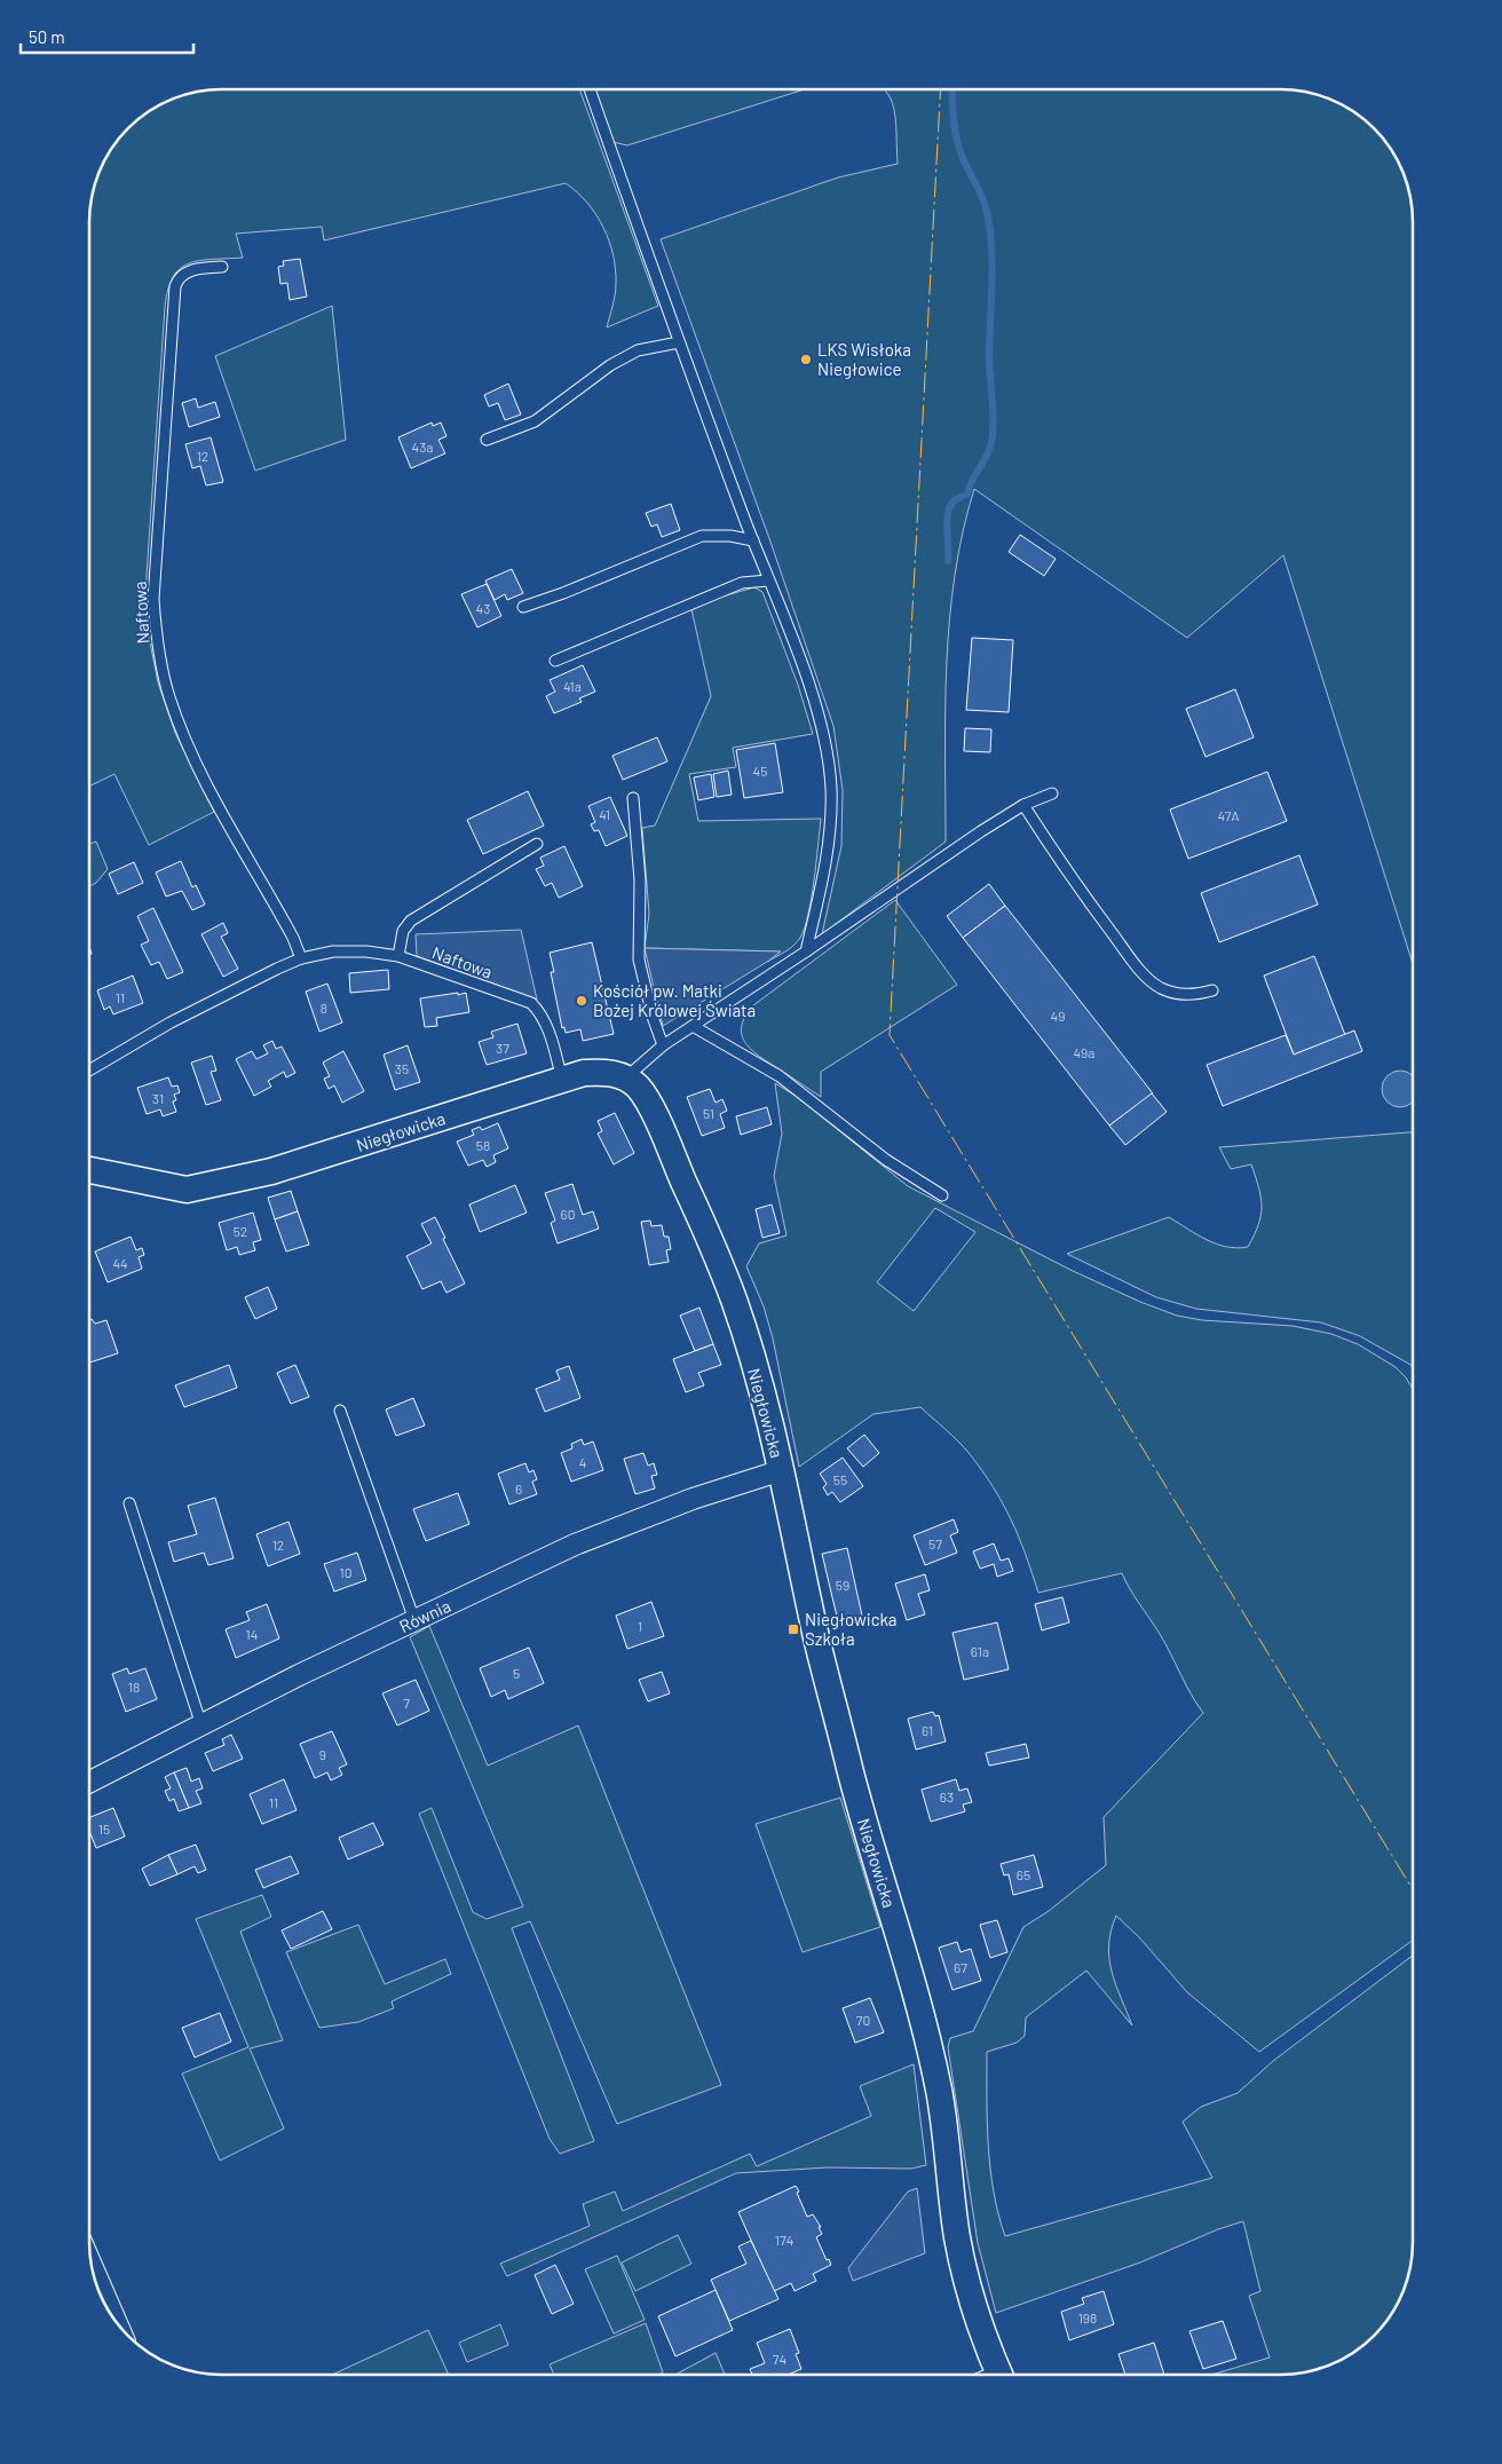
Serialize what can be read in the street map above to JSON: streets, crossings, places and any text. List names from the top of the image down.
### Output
{
  "streets": {
    "street": ["Niegłowicka", "Równia"],
    "lane": ["Naftowa"]
  },
  "crossings": [
    ["Naftowa", "Niegłowicka"],
    ["Niegłowicka", "Równia"]
  ],
  "places": {
    "other": ["LKS Wisłoka Niegłowice", "Kościół pw. Matki Bożej Królowej Świata"],
    "transit": ["Niegłowicka Szkoła"]
  },
  "house_numbers": [
    "43a",
    "12",
    "43",
    "41a",
    "45",
    "41",
    "47A",
    "11",
    "8",
    "49",
    "37",
    "49a",
    "35",
    "31",
    "51",
    "58",
    "60",
    "52",
    "44",
    "4",
    "55",
    "6",
    "57",
    "12",
    "10",
    "59",
    "1",
    "14",
    "61a",
    "5",
    "18",
    "7",
    "61",
    "9",
    "63",
    "11",
    "15",
    "65",
    "67",
    "70",
    "174",
    "198",
    "74"
  ],
  "scale_bar": "50 m"
}
